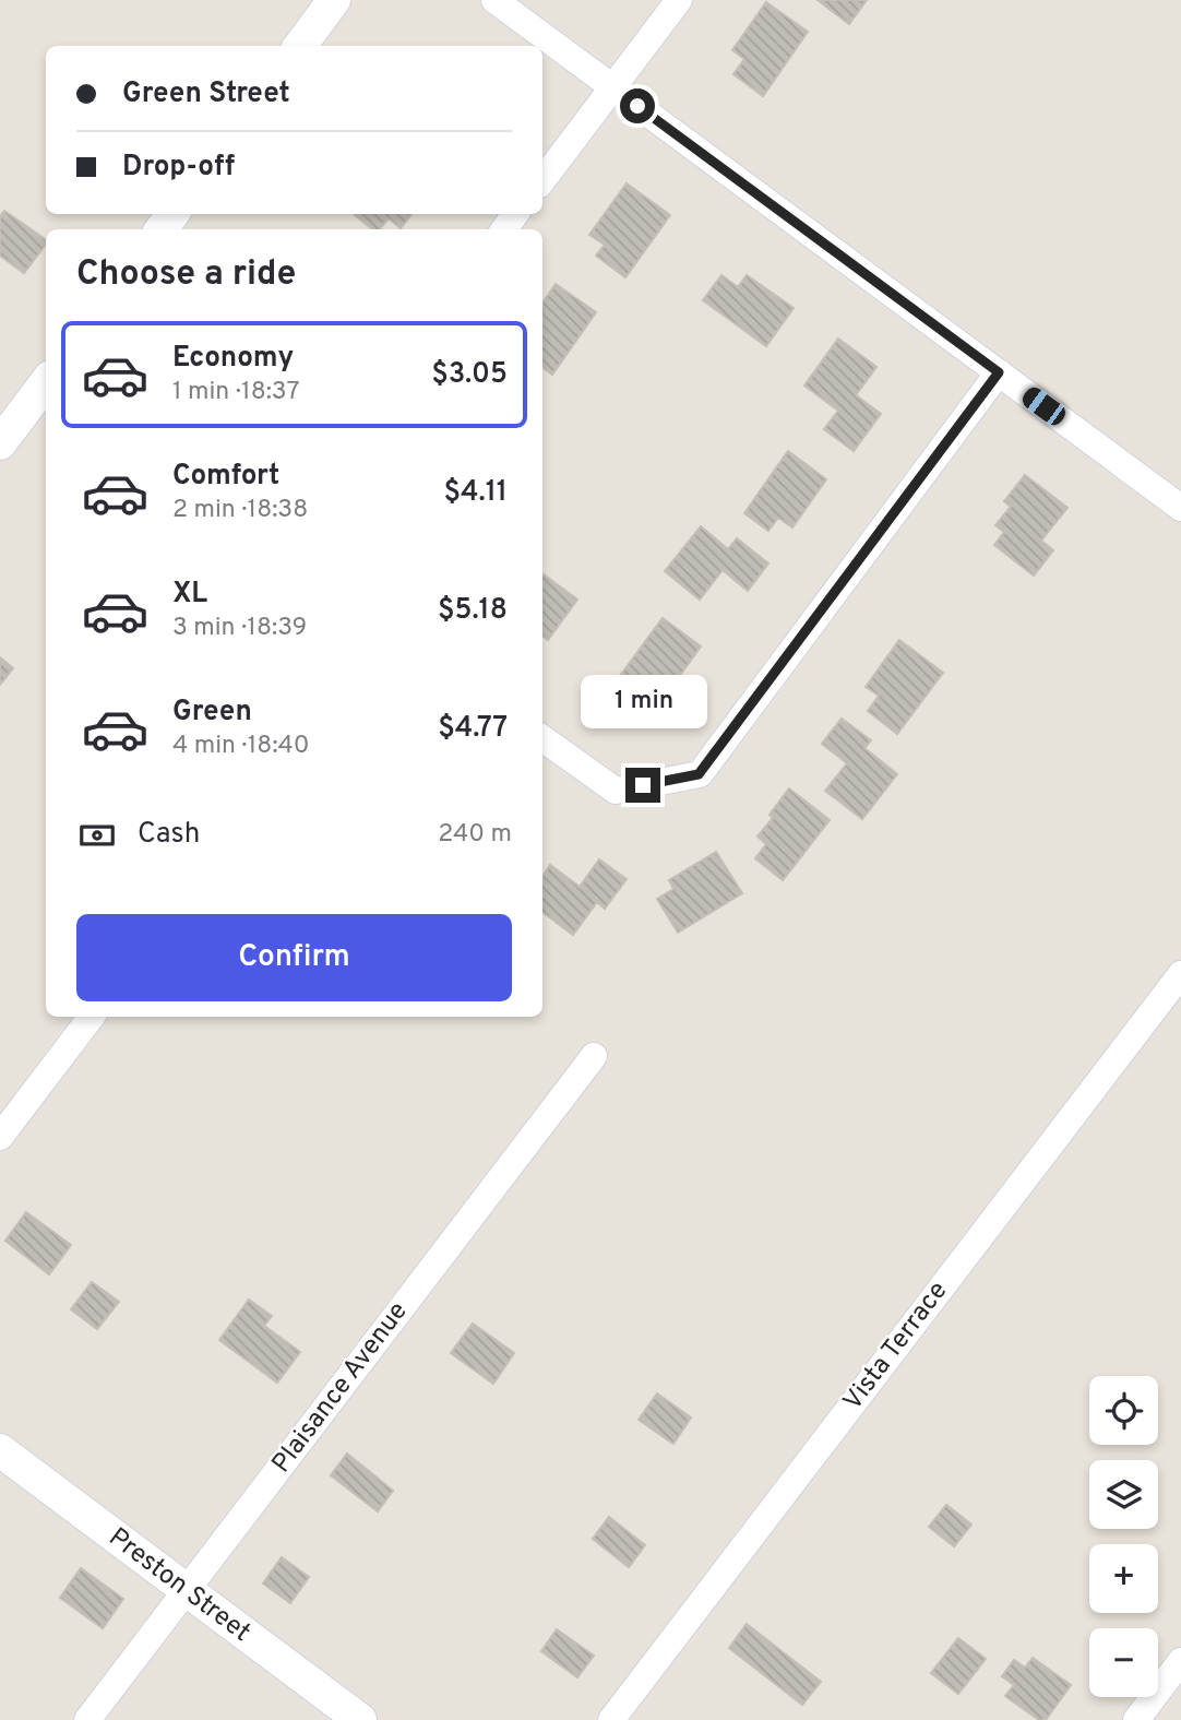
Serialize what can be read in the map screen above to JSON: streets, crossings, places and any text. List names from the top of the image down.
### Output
{
  "streets": {
    "street": ["Vista Terrace", "Plaisance Avenue", "Preston Street"]
  },
  "crossings": [
    ["Plaisance Avenue", "Preston Street"]
  ],
  "page": {
    "banner": ["Green Street", "Drop-off"],
    "heading": "Choose a ride",
    "list": [
      {
        "name": "Economy",
        "note": "1 min · 18:37",
        "value": "$3.05"
      },
      {
        "name": "Comfort",
        "note": "2 min · 18:38",
        "value": "$4.11"
      },
      {
        "name": "XL",
        "note": "3 min · 18:39",
        "value": "$5.18"
      },
      {
        "name": "Green",
        "note": "4 min · 18:40",
        "value": "$4.77"
      }
    ],
    "bubble": "1 min",
    "pay": ["Cash", "240 m"],
    "buttons": "Confirm",
    "map_buttons": ["+", "−"]
  }
}
